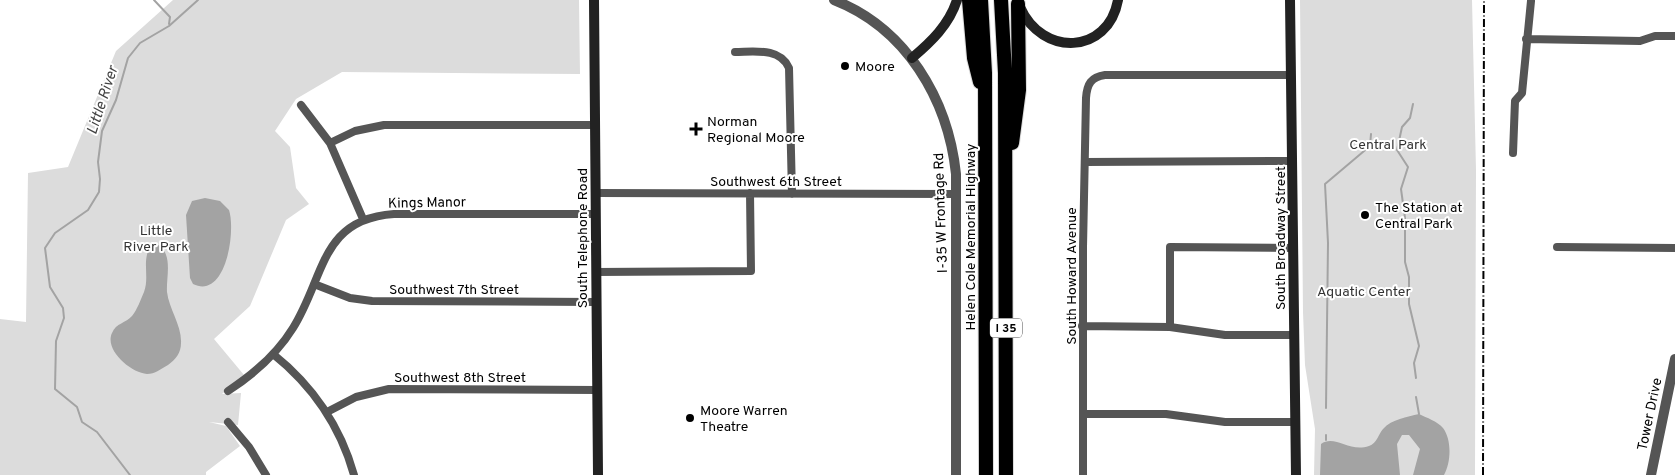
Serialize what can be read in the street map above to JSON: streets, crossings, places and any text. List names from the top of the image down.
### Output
{
  "streets": {
    "highway": ["Helen Cole Memorial Highway", "I 35"],
    "main road": ["South Telephone Road", "South Broadway Street"],
    "street": [
      "Southwest 6th Street",
      "Kings Manor",
      "I-35 W Frontage Rd",
      "South Howard Avenue",
      "Southwest 7th Street",
      "Southwest 8th Street",
      "Tower Drive"
    ]
  },
  "crossings": [
    ["Southwest 6th Street", "I-35 W Frontage Rd"],
    ["Southwest 6th Street", "South Telephone Road"],
    ["Kings Manor", "South Telephone Road"],
    ["Kings Manor", "Southwest 7th Street"],
    ["South Telephone Road", "Southwest 7th Street"],
    ["South Telephone Road", "Southwest 8th Street"],
    ["South Broadway Street", "South Howard Avenue"]
  ],
  "water": ["Little River"],
  "parks": ["Central Park", "Little River Park", "Aquatic Center"],
  "places": {
    "other": ["Moore", "The Station at Central Park", "Moore Warren Theatre"],
    "health": ["Norman Regional Moore"]
  }
}
